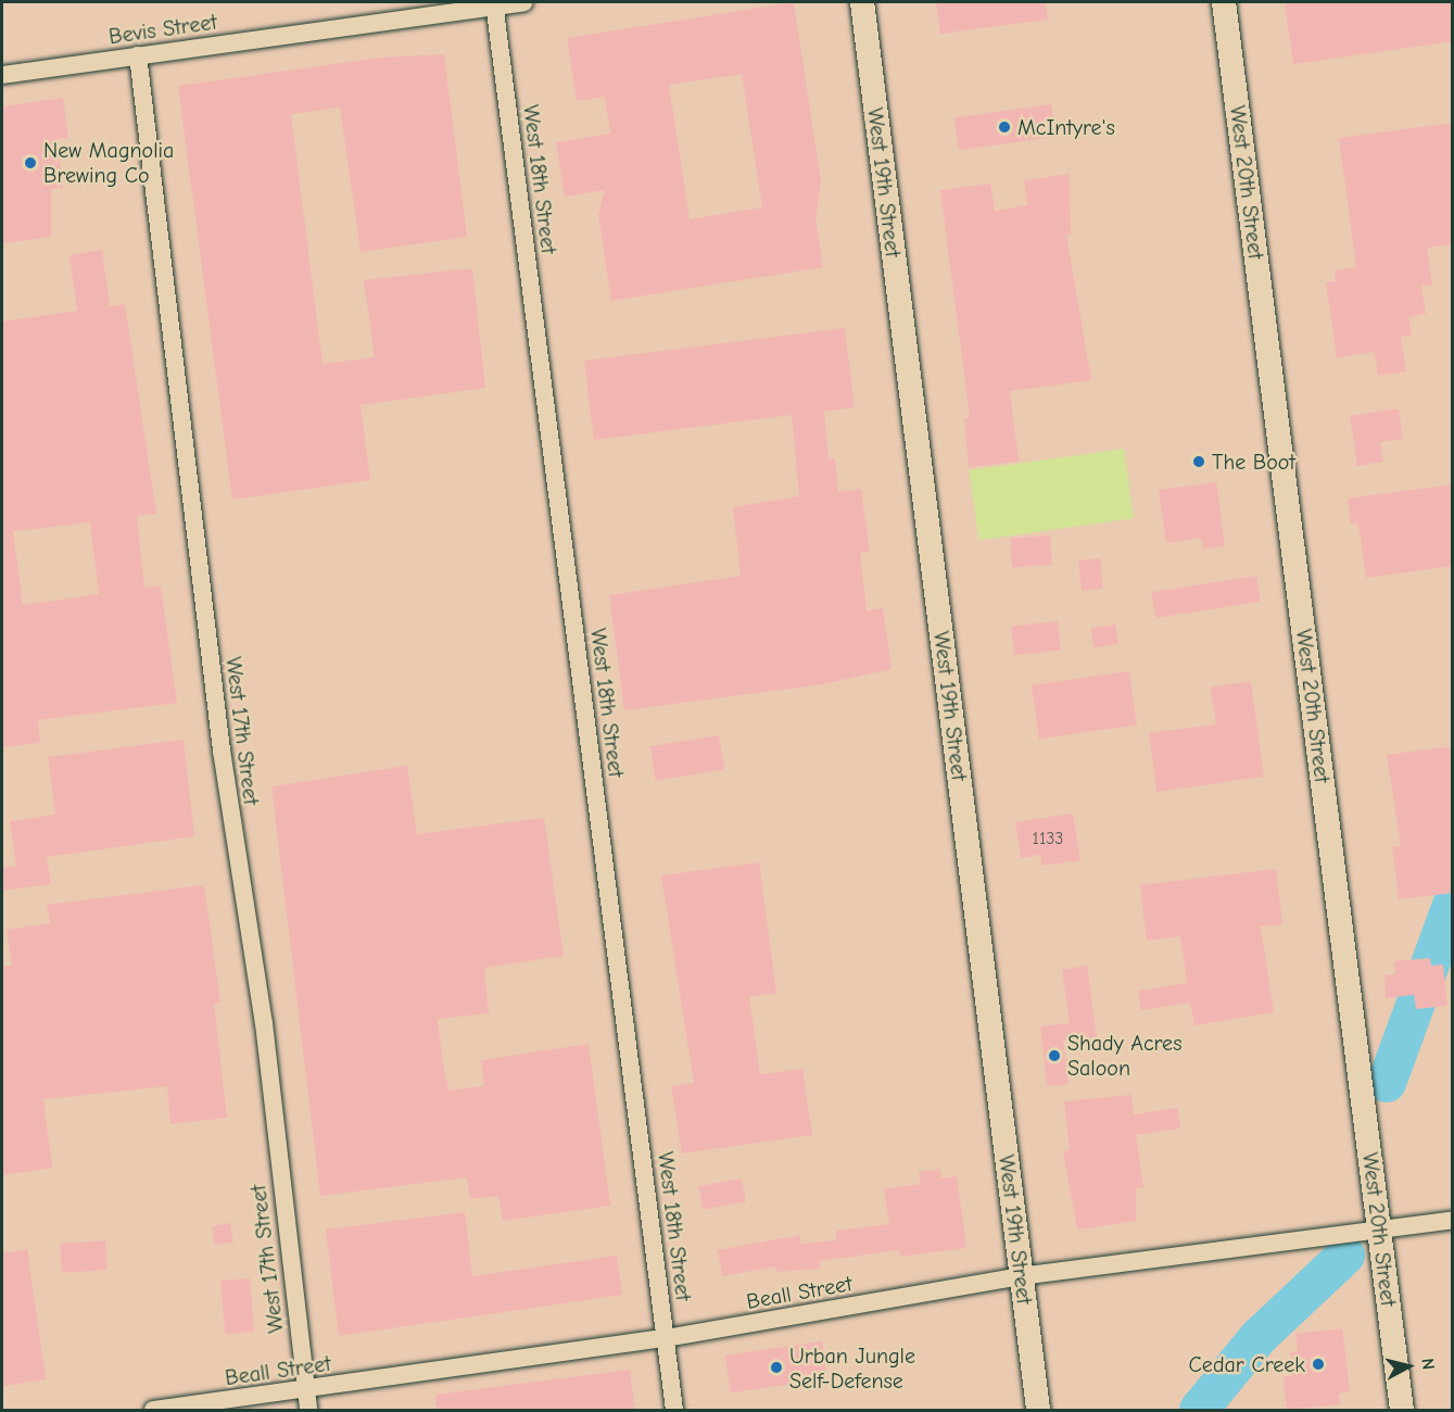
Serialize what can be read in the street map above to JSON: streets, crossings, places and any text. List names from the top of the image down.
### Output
{
  "streets": {
    "street": [
      "Bevis Street",
      "West 18th Street",
      "West 19th Street",
      "West 20th Street",
      "West 17th Street",
      "Beall Street"
    ]
  },
  "crossings": [
    ["Bevis Street", "West 18th Street"],
    ["Bevis Street", "West 17th Street"],
    ["West 18th Street", "Beall Street"],
    ["West 19th Street", "Beall Street"],
    ["West 20th Street", "Beall Street"],
    ["West 17th Street", "Beall Street"]
  ],
  "places": [
    "McIntyre's",
    "New Magnolia Brewing Co",
    "The Boot",
    "Shady Acres Saloon",
    "Cedar Creek",
    "Urban Jungle Self-Defense"
  ],
  "house_numbers": ["1133"],
  "north": "right"
}
